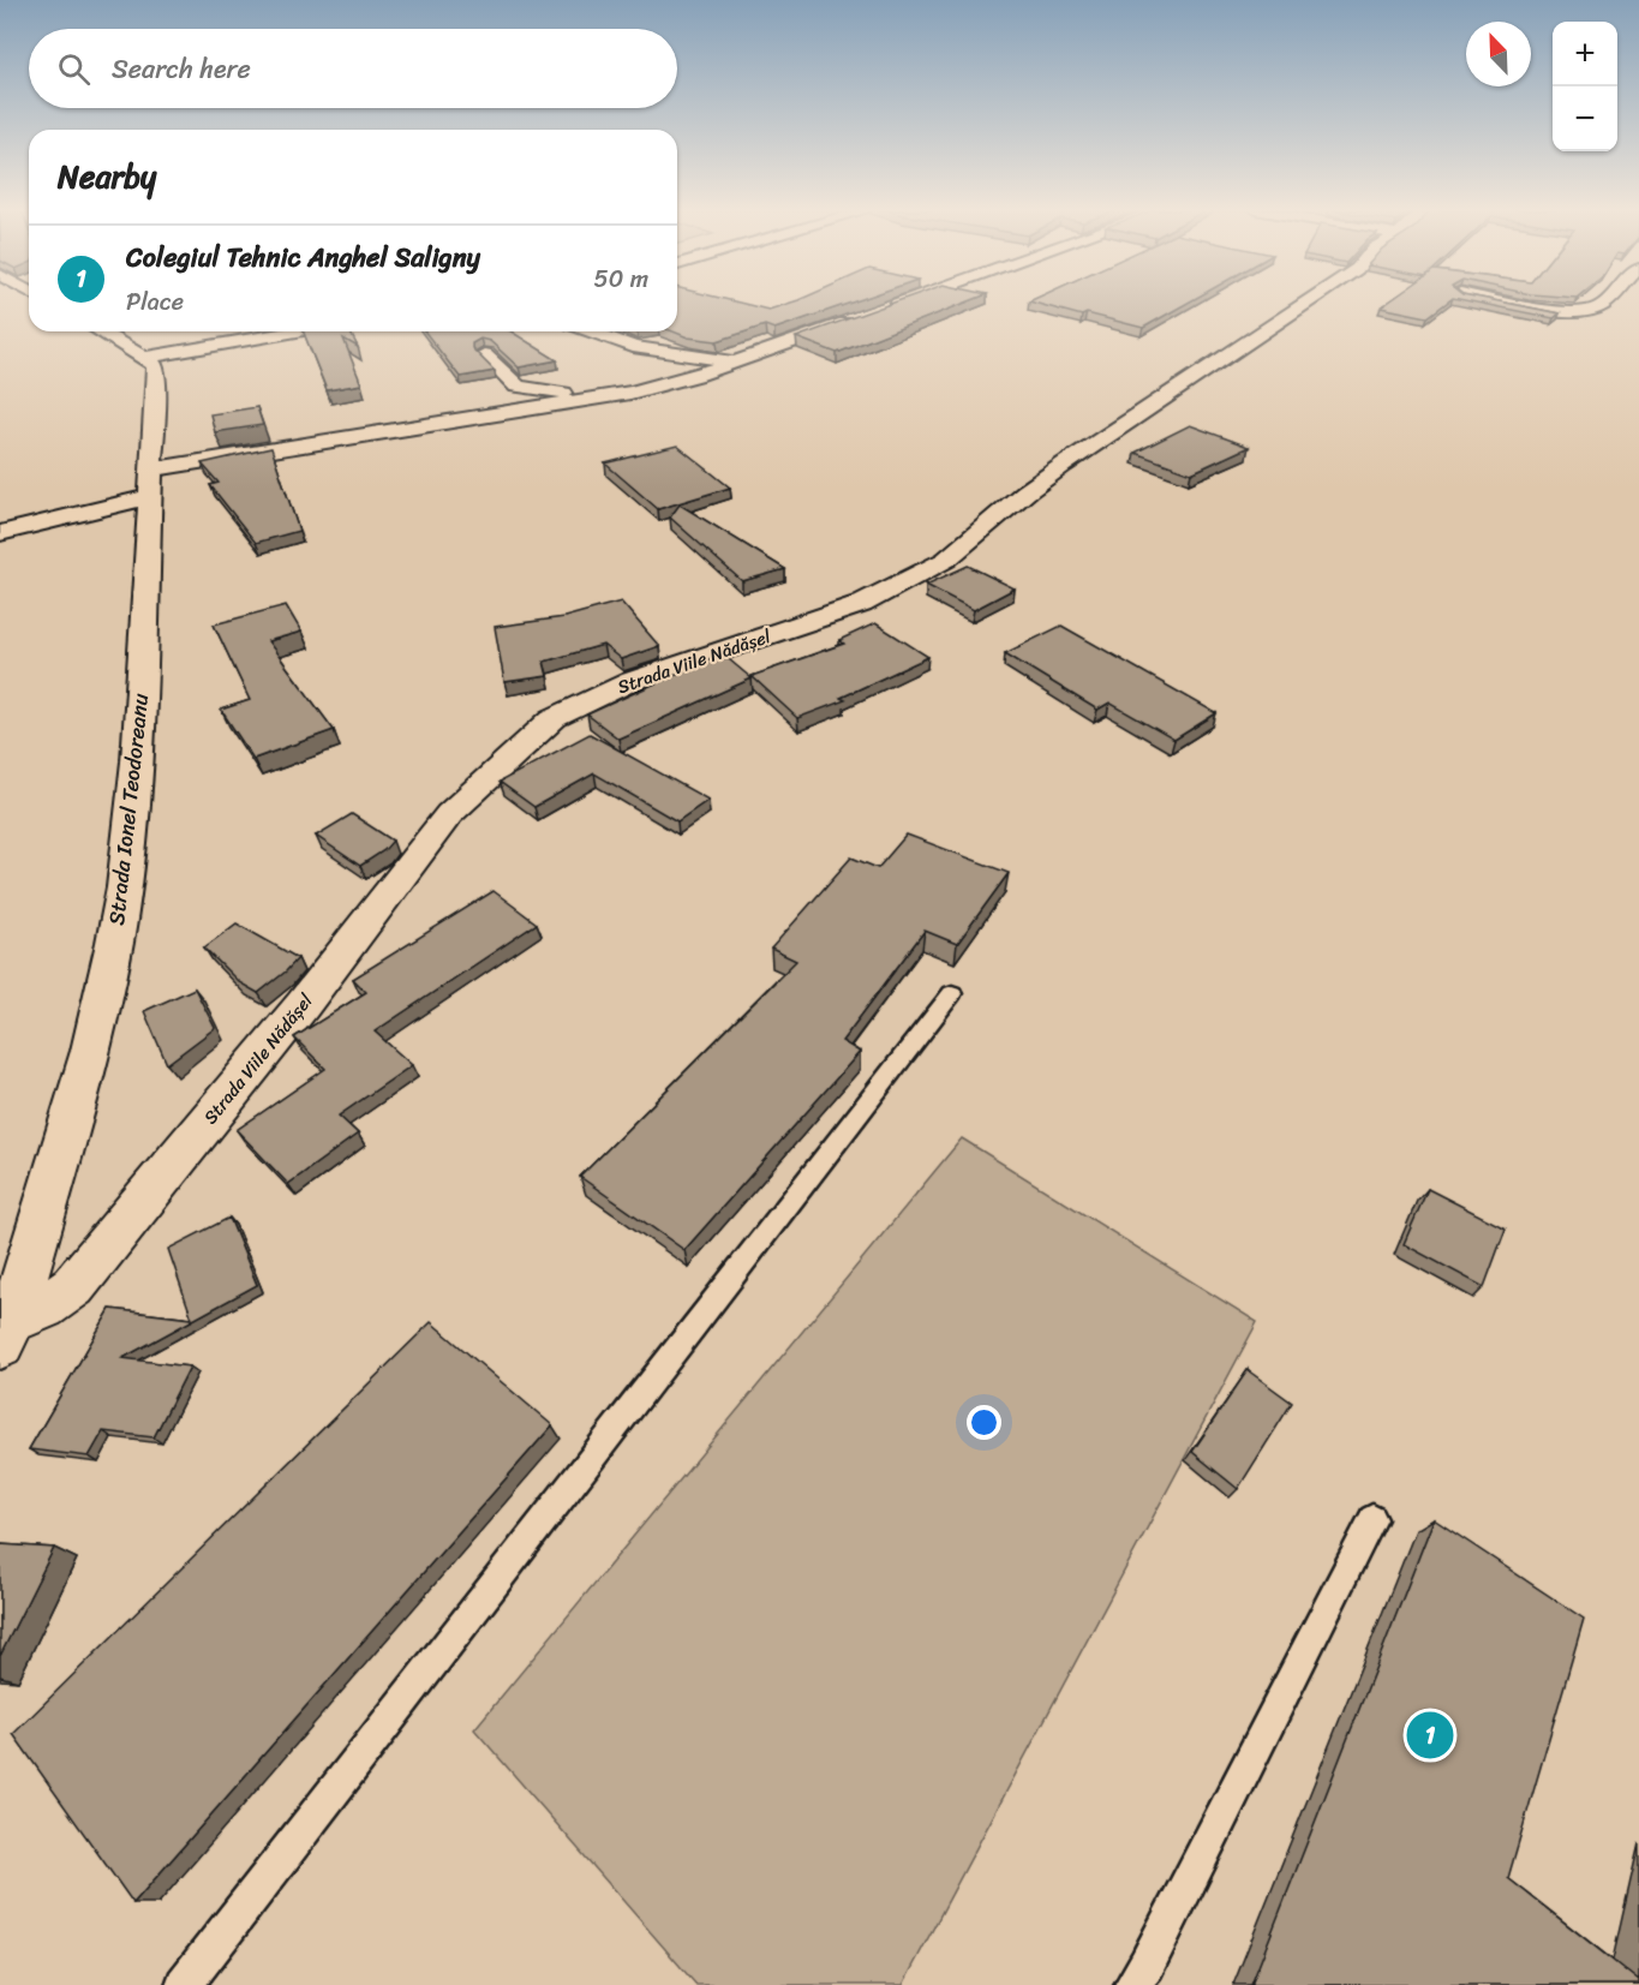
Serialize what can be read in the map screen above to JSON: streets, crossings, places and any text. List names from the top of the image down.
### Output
{
  "streets": {
    "street": ["Strada Viile Nădășel", "Strada Ionel Teodoreanu"]
  },
  "crossings": [
    ["Strada Viile Nădășel", "Strada Ionel Teodoreanu"]
  ],
  "north": "top left",
  "page": {
    "map_buttons": ["+", "−"],
    "search": "Search here",
    "heading": "Nearby",
    "list": [
      {
        "mark": "1",
        "name": "Colegiul Tehnic Anghel Saligny",
        "note": "Place",
        "value": "50 m"
      }
    ],
    "pins": "1"
  }
}
